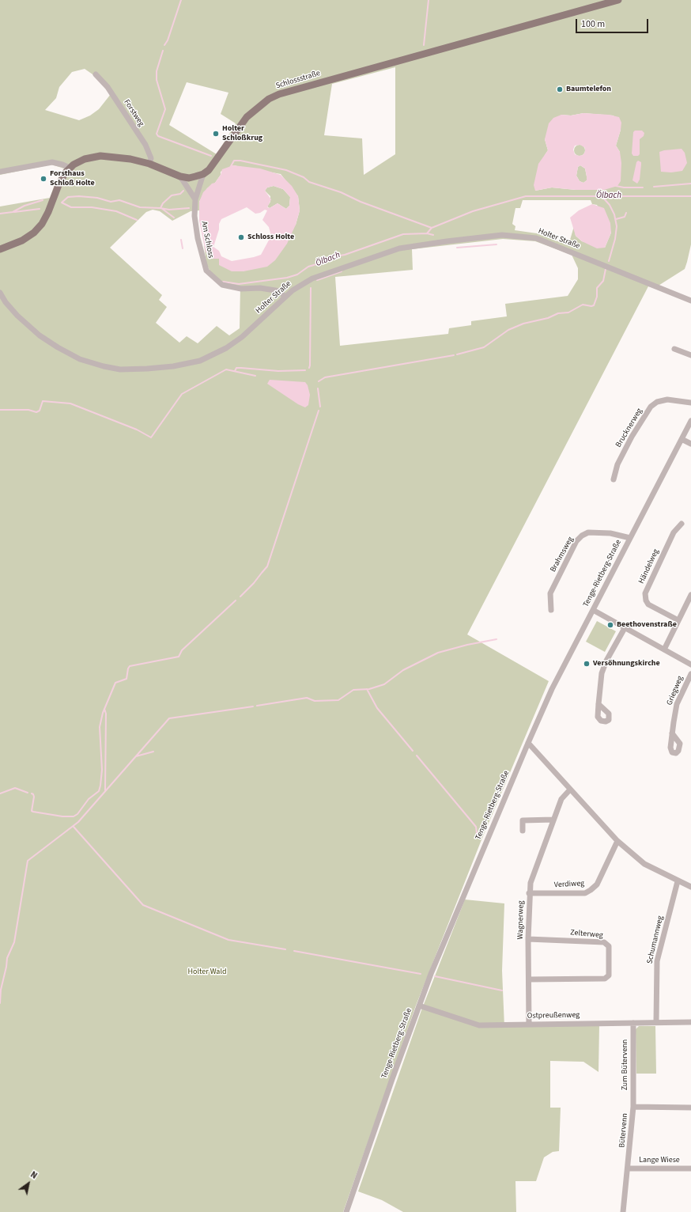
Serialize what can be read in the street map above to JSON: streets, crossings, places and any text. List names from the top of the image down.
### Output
{
  "streets": {
    "main road": ["Schlossstraße"],
    "street": [
      "Forstweg",
      "Holter Straße",
      "Am Schloss",
      "Brucknerweg",
      "Brahmsweg",
      "Händelweg",
      "Tenge-Rietberg-Straße",
      "Griegweg",
      "Verdiweg",
      "Wagnerweg",
      "Zelterweg",
      "Schumannweg",
      "Ostpreußenweg",
      "Zum Bütervenn",
      "Bütervenn",
      "Lange Wiese"
    ]
  },
  "crossings": [
    ["Schlossstraße", "Am Schloss"],
    ["Holter Straße", "Am Schloss"],
    ["Brahmsweg", "Tenge-Rietberg-Straße"],
    ["Tenge-Rietberg-Straße", "Ostpreußenweg"],
    ["Verdiweg", "Wagnerweg"],
    ["Wagnerweg", "Zelterweg"],
    ["Wagnerweg", "Ostpreußenweg"],
    ["Schumannweg", "Ostpreußenweg"],
    ["Ostpreußenweg", "Zum Bütervenn"],
    ["Zum Bütervenn", "Bütervenn"],
    ["Bütervenn", "Lange Wiese"]
  ],
  "water": ["Ölbach"],
  "parks": ["Holter Wald"],
  "places": [
    "Baumtelefon",
    "Holter Schloßkrug",
    "Forsthaus Schloß Holte",
    "Schloss Holte",
    "Beethovenstraße",
    "Versöhnungskirche"
  ],
  "scale_bar": "100 m",
  "north": "top right"
}
